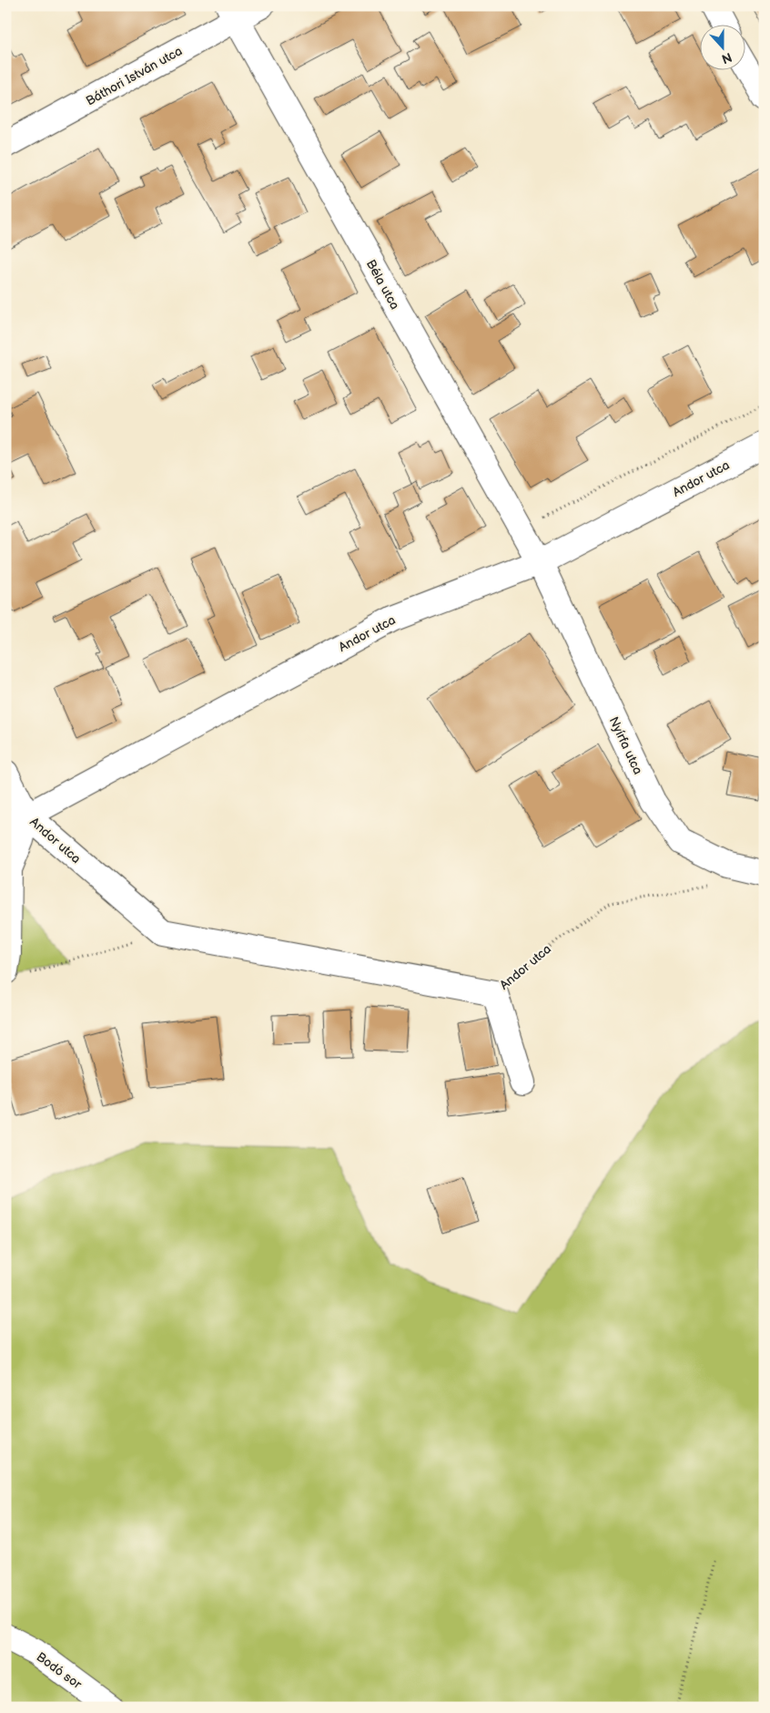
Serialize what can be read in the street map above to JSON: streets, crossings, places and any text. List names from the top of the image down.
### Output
{
  "streets": {
    "street": [
      "Báthori István utca",
      "Béla utca",
      "Andor utca",
      "Nyírfa utca",
      "Bodó sor"
    ]
  },
  "crossings": [
    ["Báthori István utca", "Béla utca"],
    ["Béla utca", "Andor utca"],
    ["Béla utca", "Nyírfa utca"],
    ["Andor utca", "Nyírfa utca"]
  ],
  "north": "bottom"
}
